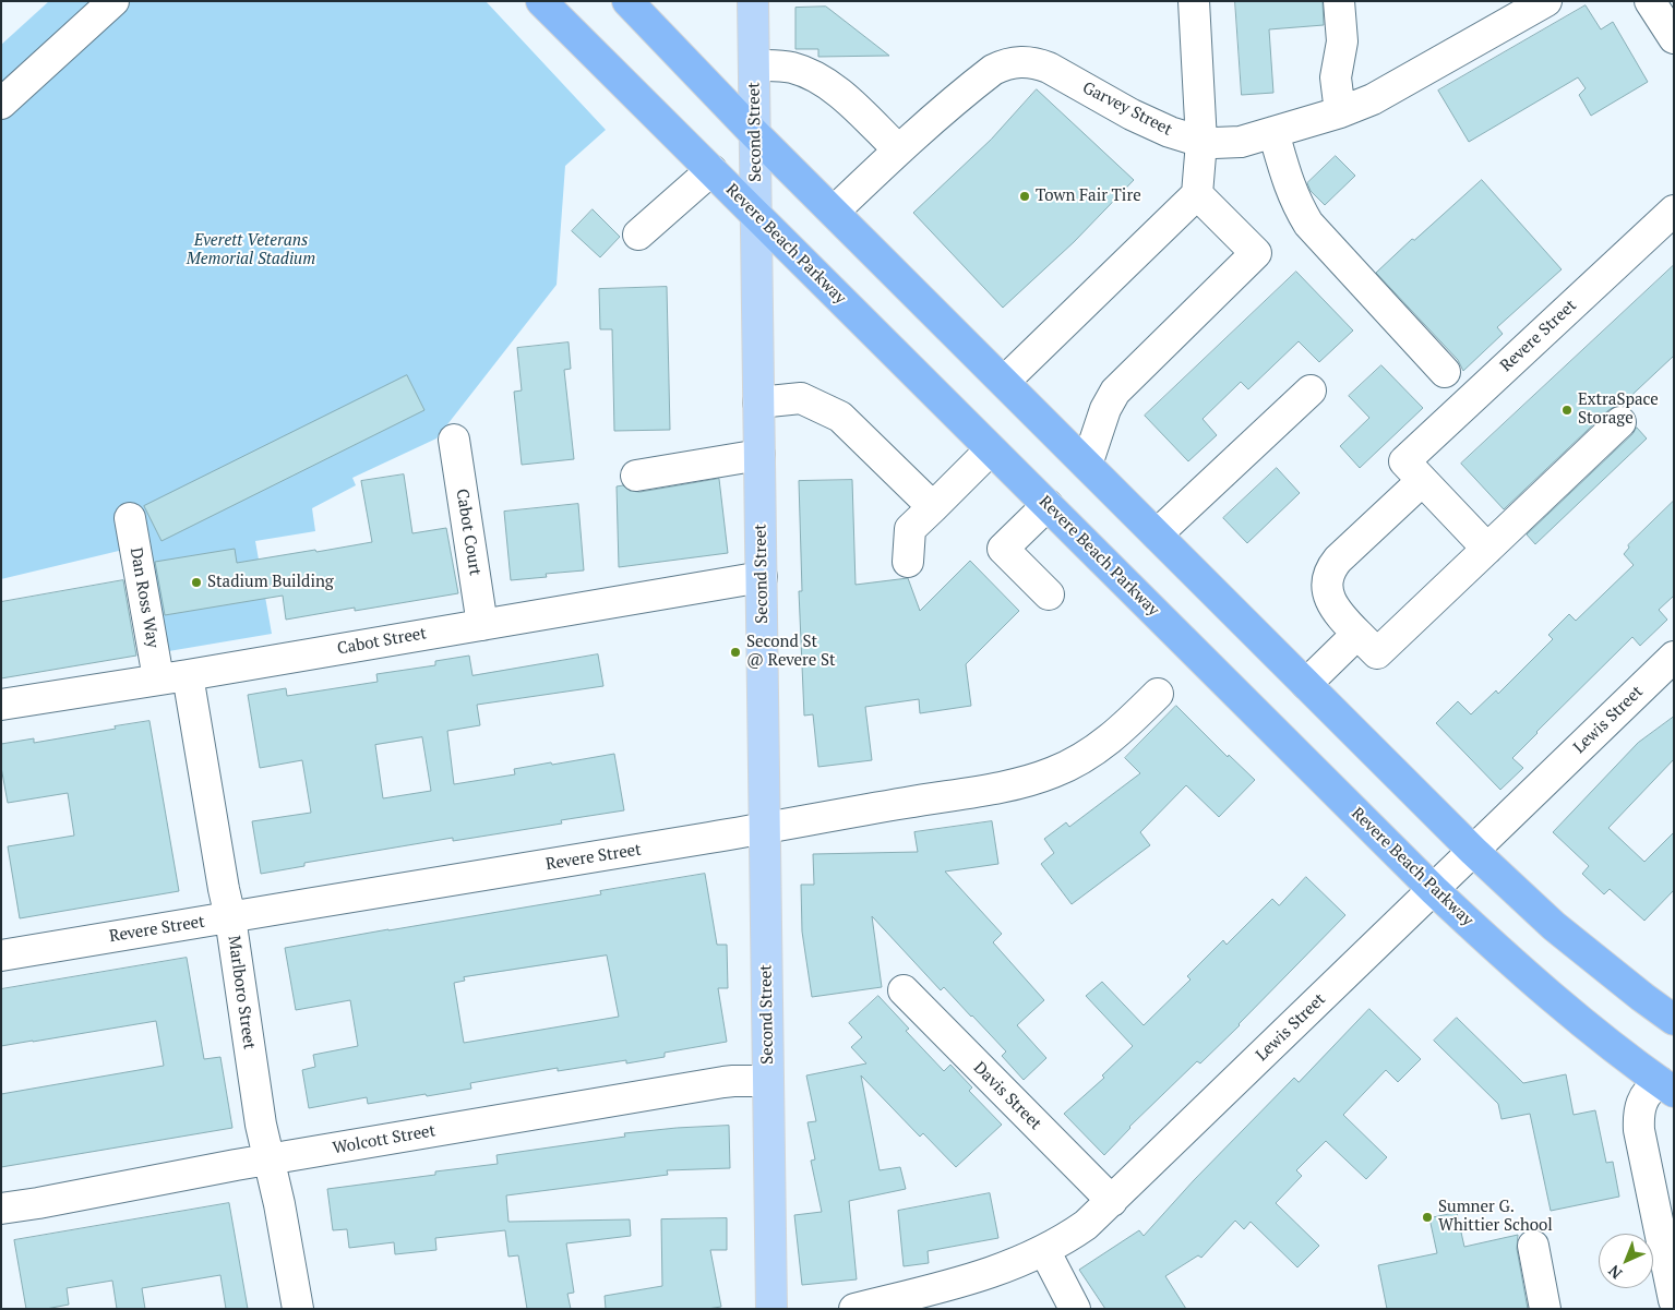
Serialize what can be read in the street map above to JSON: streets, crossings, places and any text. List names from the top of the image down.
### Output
{
  "streets": {
    "highway": ["Revere Beach Parkway"],
    "main road": ["Second Street"],
    "street": [
      "Garvey Street",
      "Revere Street",
      "Cabot Court",
      "Dan Ross Way",
      "Cabot Street",
      "Lewis Street",
      "Marlboro Street",
      "Davis Street",
      "Wolcott Street"
    ]
  },
  "crossings": [
    ["Second Street", "Revere Beach Parkway"],
    ["Second Street", "Revere Street"],
    ["Second Street", "Cabot Street"],
    ["Second Street", "Wolcott Street"],
    ["Revere Beach Parkway", "Lewis Street"],
    ["Revere Street", "Marlboro Street"],
    ["Cabot Court", "Cabot Street"],
    ["Dan Ross Way", "Cabot Street"],
    ["Cabot Street", "Marlboro Street"],
    ["Lewis Street", "Davis Street"],
    ["Marlboro Street", "Wolcott Street"]
  ],
  "parks": ["Everett Veterans Memorial Stadium"],
  "places": [
    "Town Fair Tire",
    "ExtraSpace Storage",
    "Stadium Building",
    "Second St @ Revere St",
    "Sumner G. Whittier School"
  ],
  "north": "bottom left"
}
